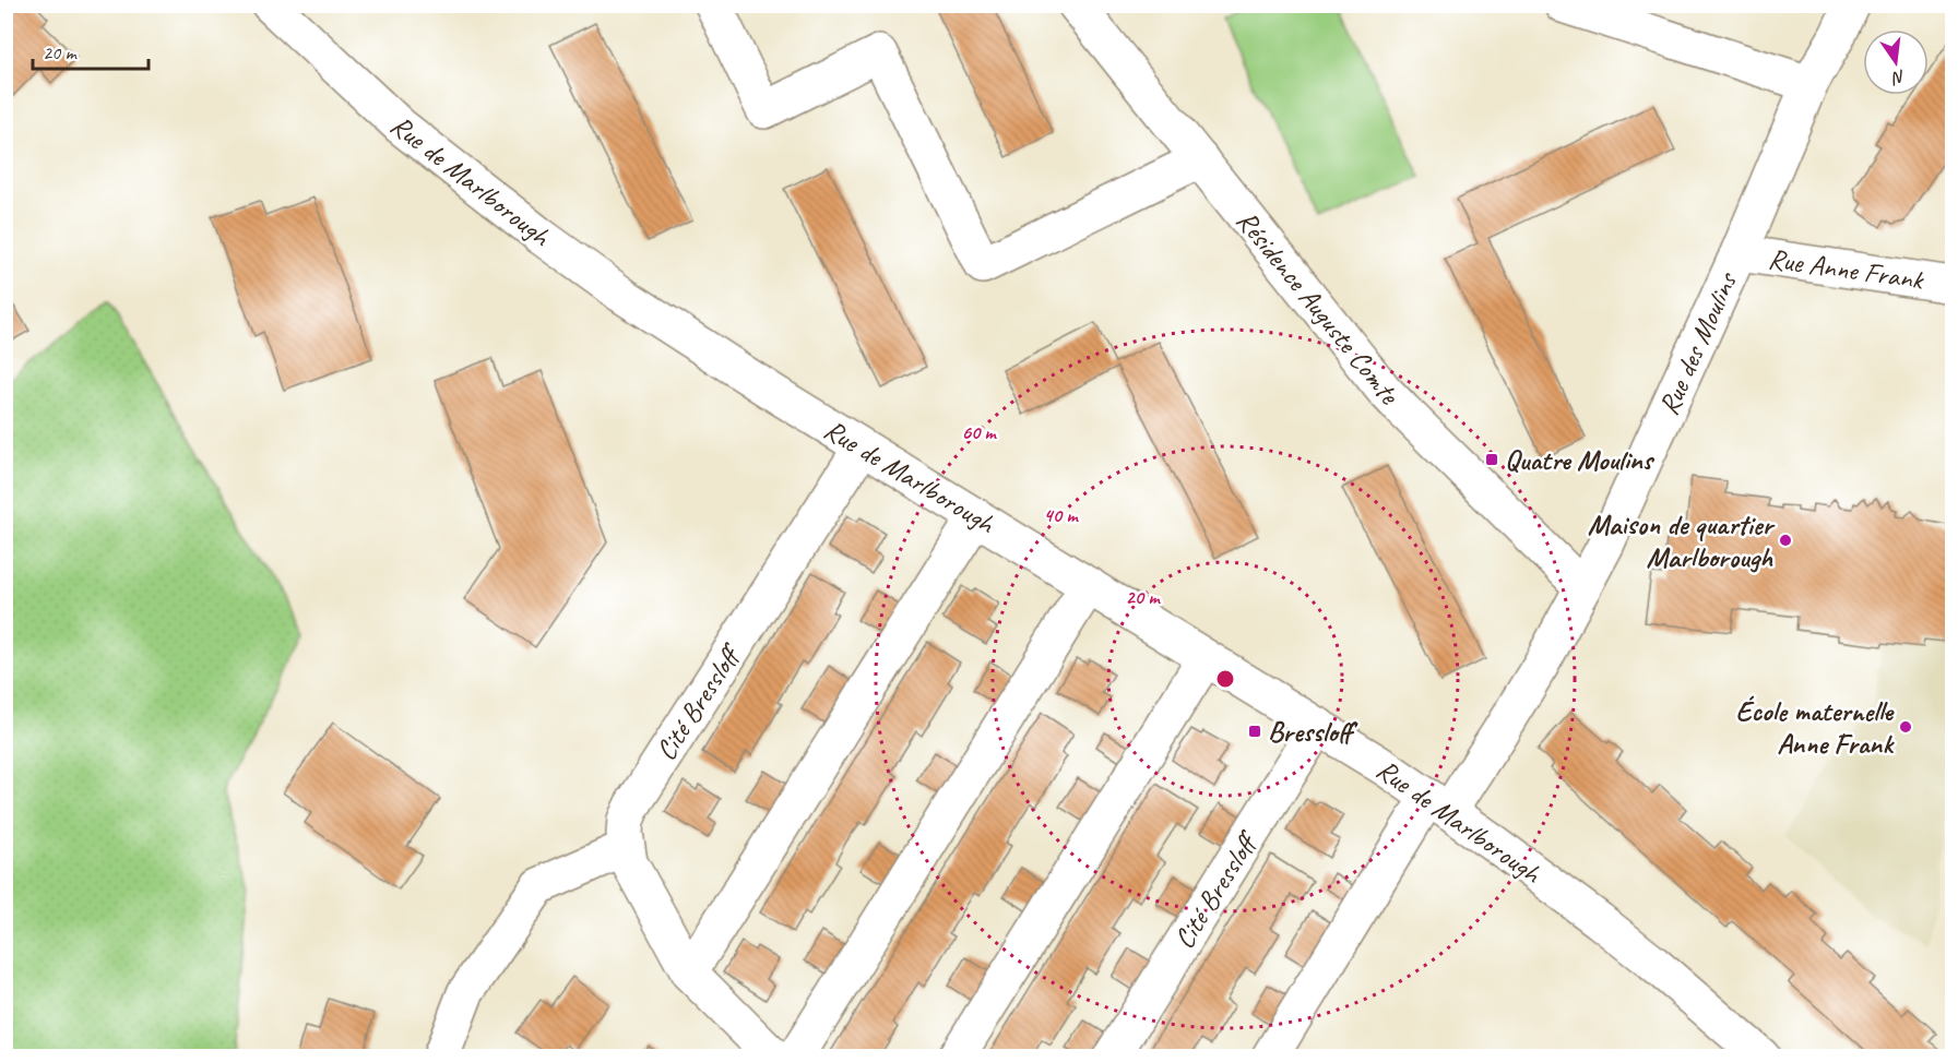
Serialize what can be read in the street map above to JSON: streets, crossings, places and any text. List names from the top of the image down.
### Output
{
  "streets": {
    "street": [
      "Rue de Marlborough",
      "Rue Anne Frank",
      "Résidence Auguste Comte",
      "Rue des Moulins",
      "Cité Bressloff"
    ]
  },
  "crossings": [
    ["Rue de Marlborough", "Rue des Moulins"],
    ["Rue de Marlborough", "Cité Bressloff"],
    ["Rue Anne Frank", "Rue des Moulins"],
    ["Résidence Auguste Comte", "Rue des Moulins"]
  ],
  "places": {
    "transit": ["Quatre Moulins", "Bressloff"],
    "other": ["Maison de quartier Marlborough", "École maternelle Anne Frank"]
  },
  "scale_bar": "20 m",
  "north": "bottom",
  "rings": ["60 m", "40 m", "20 m"]
}
